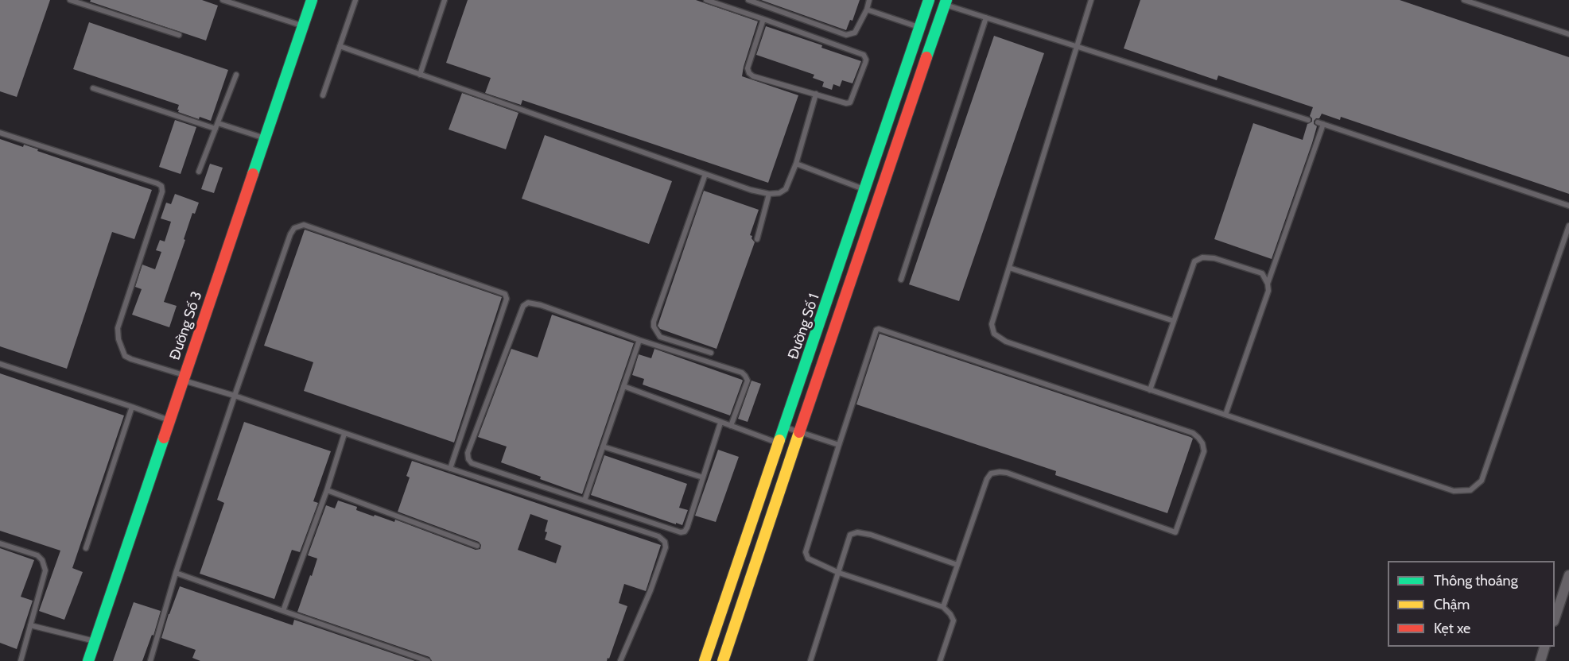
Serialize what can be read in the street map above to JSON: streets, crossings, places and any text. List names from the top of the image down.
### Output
{
  "streets": {
    "street": ["Đường Số 3", "Đường Số 1"]
  },
  "legend": ["Thông thoáng", "Chậm", "Kẹt xe"]
}
